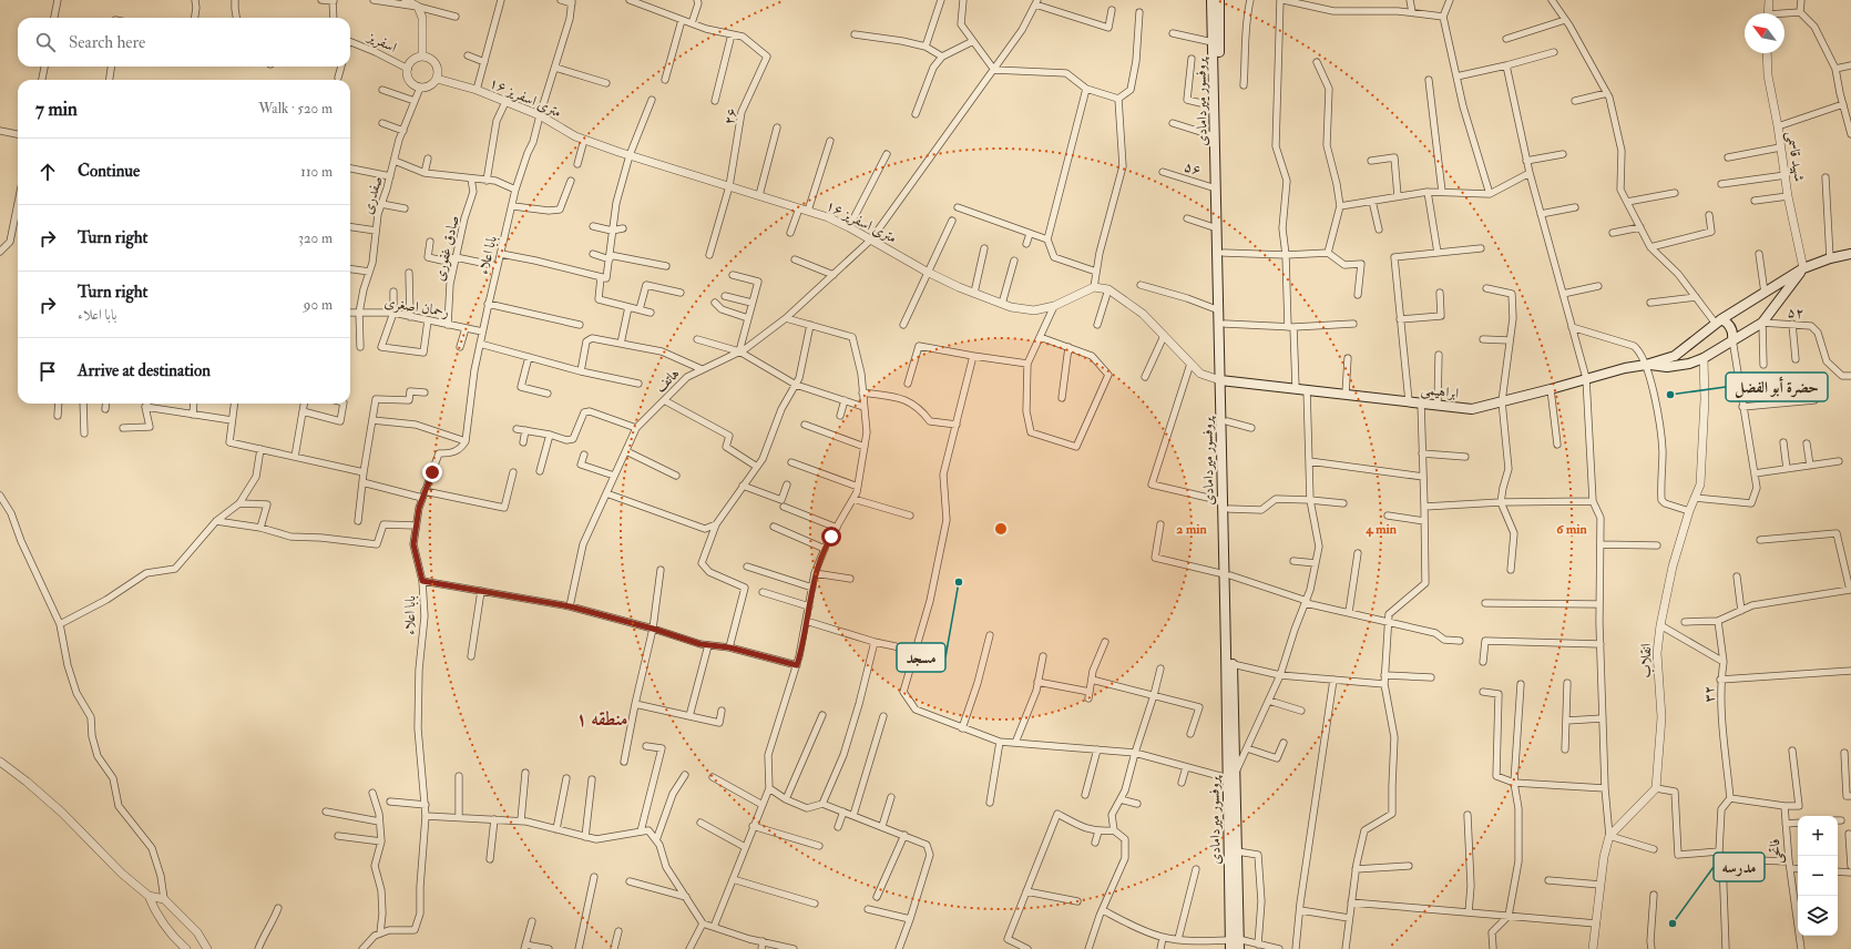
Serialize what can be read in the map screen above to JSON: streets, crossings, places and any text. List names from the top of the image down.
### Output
{
  "streets": {
    "main road": ["پروفسور میردامادی", "ابراهیمی"],
    "street": [
      "اسفریز",
      "۱۶ متری اسفریز",
      "۲۶",
      "شهید قاسمی",
      "۵۶",
      "صفدری",
      "صادق غفوری",
      "بابا اعلاء",
      "رحمان اصغری",
      "۵۲",
      "هاتف",
      "انقلاب",
      "۳۲",
      "فاتحی"
    ]
  },
  "crossings": [
    ["اسفریز", "۱۶ متری اسفریز"],
    ["اسفریز", "صفدری"],
    ["۱۶ متری اسفریز", "۲۶"],
    ["۱۶ متری اسفریز", "صفدری"],
    ["۱۶ متری اسفریز", "بابا اعلاء"],
    ["۱۶ متری اسفریز", "هاتف"],
    ["پروفسور میردامادی", "۵۶"],
    ["پروفسور میردامادی", "ابراهیمی"],
    ["صفدری", "رحمان اصغری"],
    ["صادق غفوری", "رحمان اصغری"],
    ["بابا اعلاء", "رحمان اصغری"]
  ],
  "districts": ["منطقه ۱"],
  "places": ["حضرة أبو الفضل", "مسجد", "مدرسه"],
  "north": "top left",
  "page": {
    "search": "Search here",
    "heading": ["7 min", "Walk · 520 m"],
    "list": [
      ["Continue", "110 m"],
      ["Turn right", "320 m"],
      ["Turn right", "بابا اعلاء", "90 m"],
      "Arrive at destination"
    ],
    "map_buttons": ["+", "−"]
  },
  "rings": ["2 min", "4 min", "6 min"]
}
